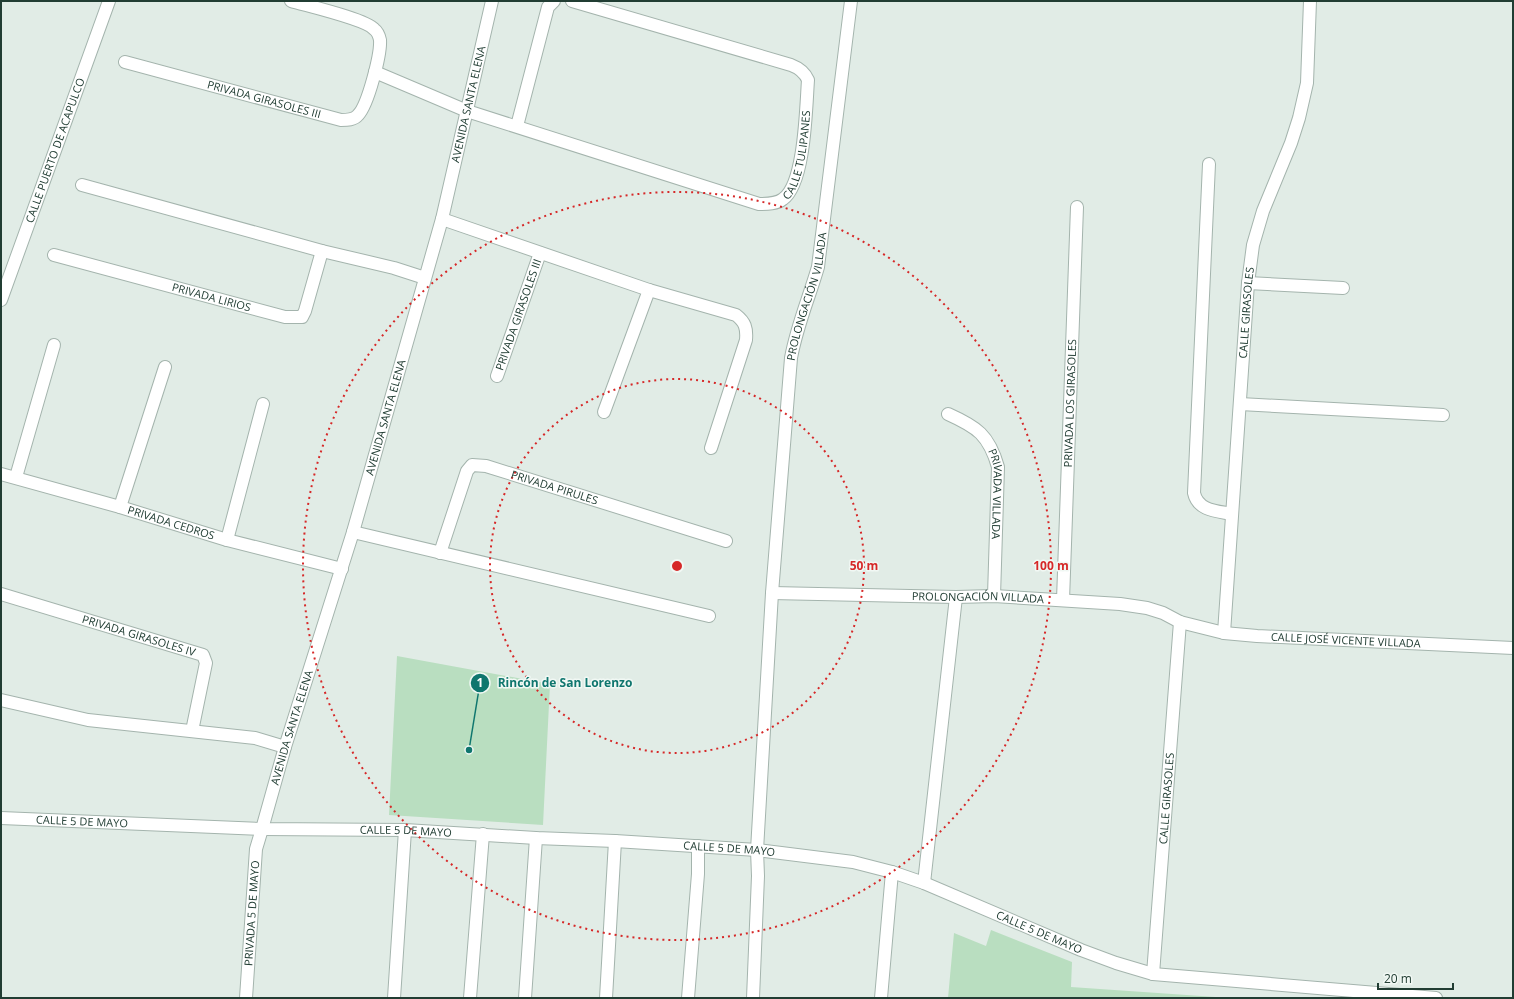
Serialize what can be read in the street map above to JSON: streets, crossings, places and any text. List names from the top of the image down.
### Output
{
  "streets": {
    "street": [
      "PRIVADA GIRASOLES III",
      "AVENIDA SANTA ELENA",
      "CALLE PUERTO DE ACAPULCO",
      "CALLE TULIPANES",
      "PRIVADA LIRIOS",
      "PROLONGACIÓN VILLADA",
      "CALLE GIRASOLES",
      "PRIVADA LOS GIRASOLES",
      "PRIVADA PIRULES",
      "PRIVADA VILLADA",
      "PRIVADA CEDROS",
      "PRIVADA GIRASOLES IV",
      "CALLE JOSÉ VICENTE VILLADA",
      "CALLE 5 DE MAYO",
      "PRIVADA 5 DE MAYO"
    ]
  },
  "crossings": [
    ["PRIVADA GIRASOLES III", "AVENIDA SANTA ELENA"],
    ["AVENIDA SANTA ELENA", "CALLE TULIPANES"],
    ["AVENIDA SANTA ELENA", "PRIVADA CEDROS"],
    ["AVENIDA SANTA ELENA", "CALLE 5 DE MAYO"],
    ["AVENIDA SANTA ELENA", "PRIVADA 5 DE MAYO"],
    ["PROLONGACIÓN VILLADA", "CALLE GIRASOLES"],
    ["PROLONGACIÓN VILLADA", "PRIVADA LOS GIRASOLES"],
    ["PROLONGACIÓN VILLADA", "PRIVADA VILLADA"],
    ["PROLONGACIÓN VILLADA", "CALLE JOSÉ VICENTE VILLADA"],
    ["PROLONGACIÓN VILLADA", "CALLE 5 DE MAYO"],
    ["CALLE GIRASOLES", "CALLE JOSÉ VICENTE VILLADA"],
    ["CALLE GIRASOLES", "CALLE 5 DE MAYO"],
    ["CALLE 5 DE MAYO", "PRIVADA 5 DE MAYO"]
  ],
  "places": ["Rincón de San Lorenzo"],
  "scale_bar": "20 m",
  "rings": ["50 m", "100 m"]
}
